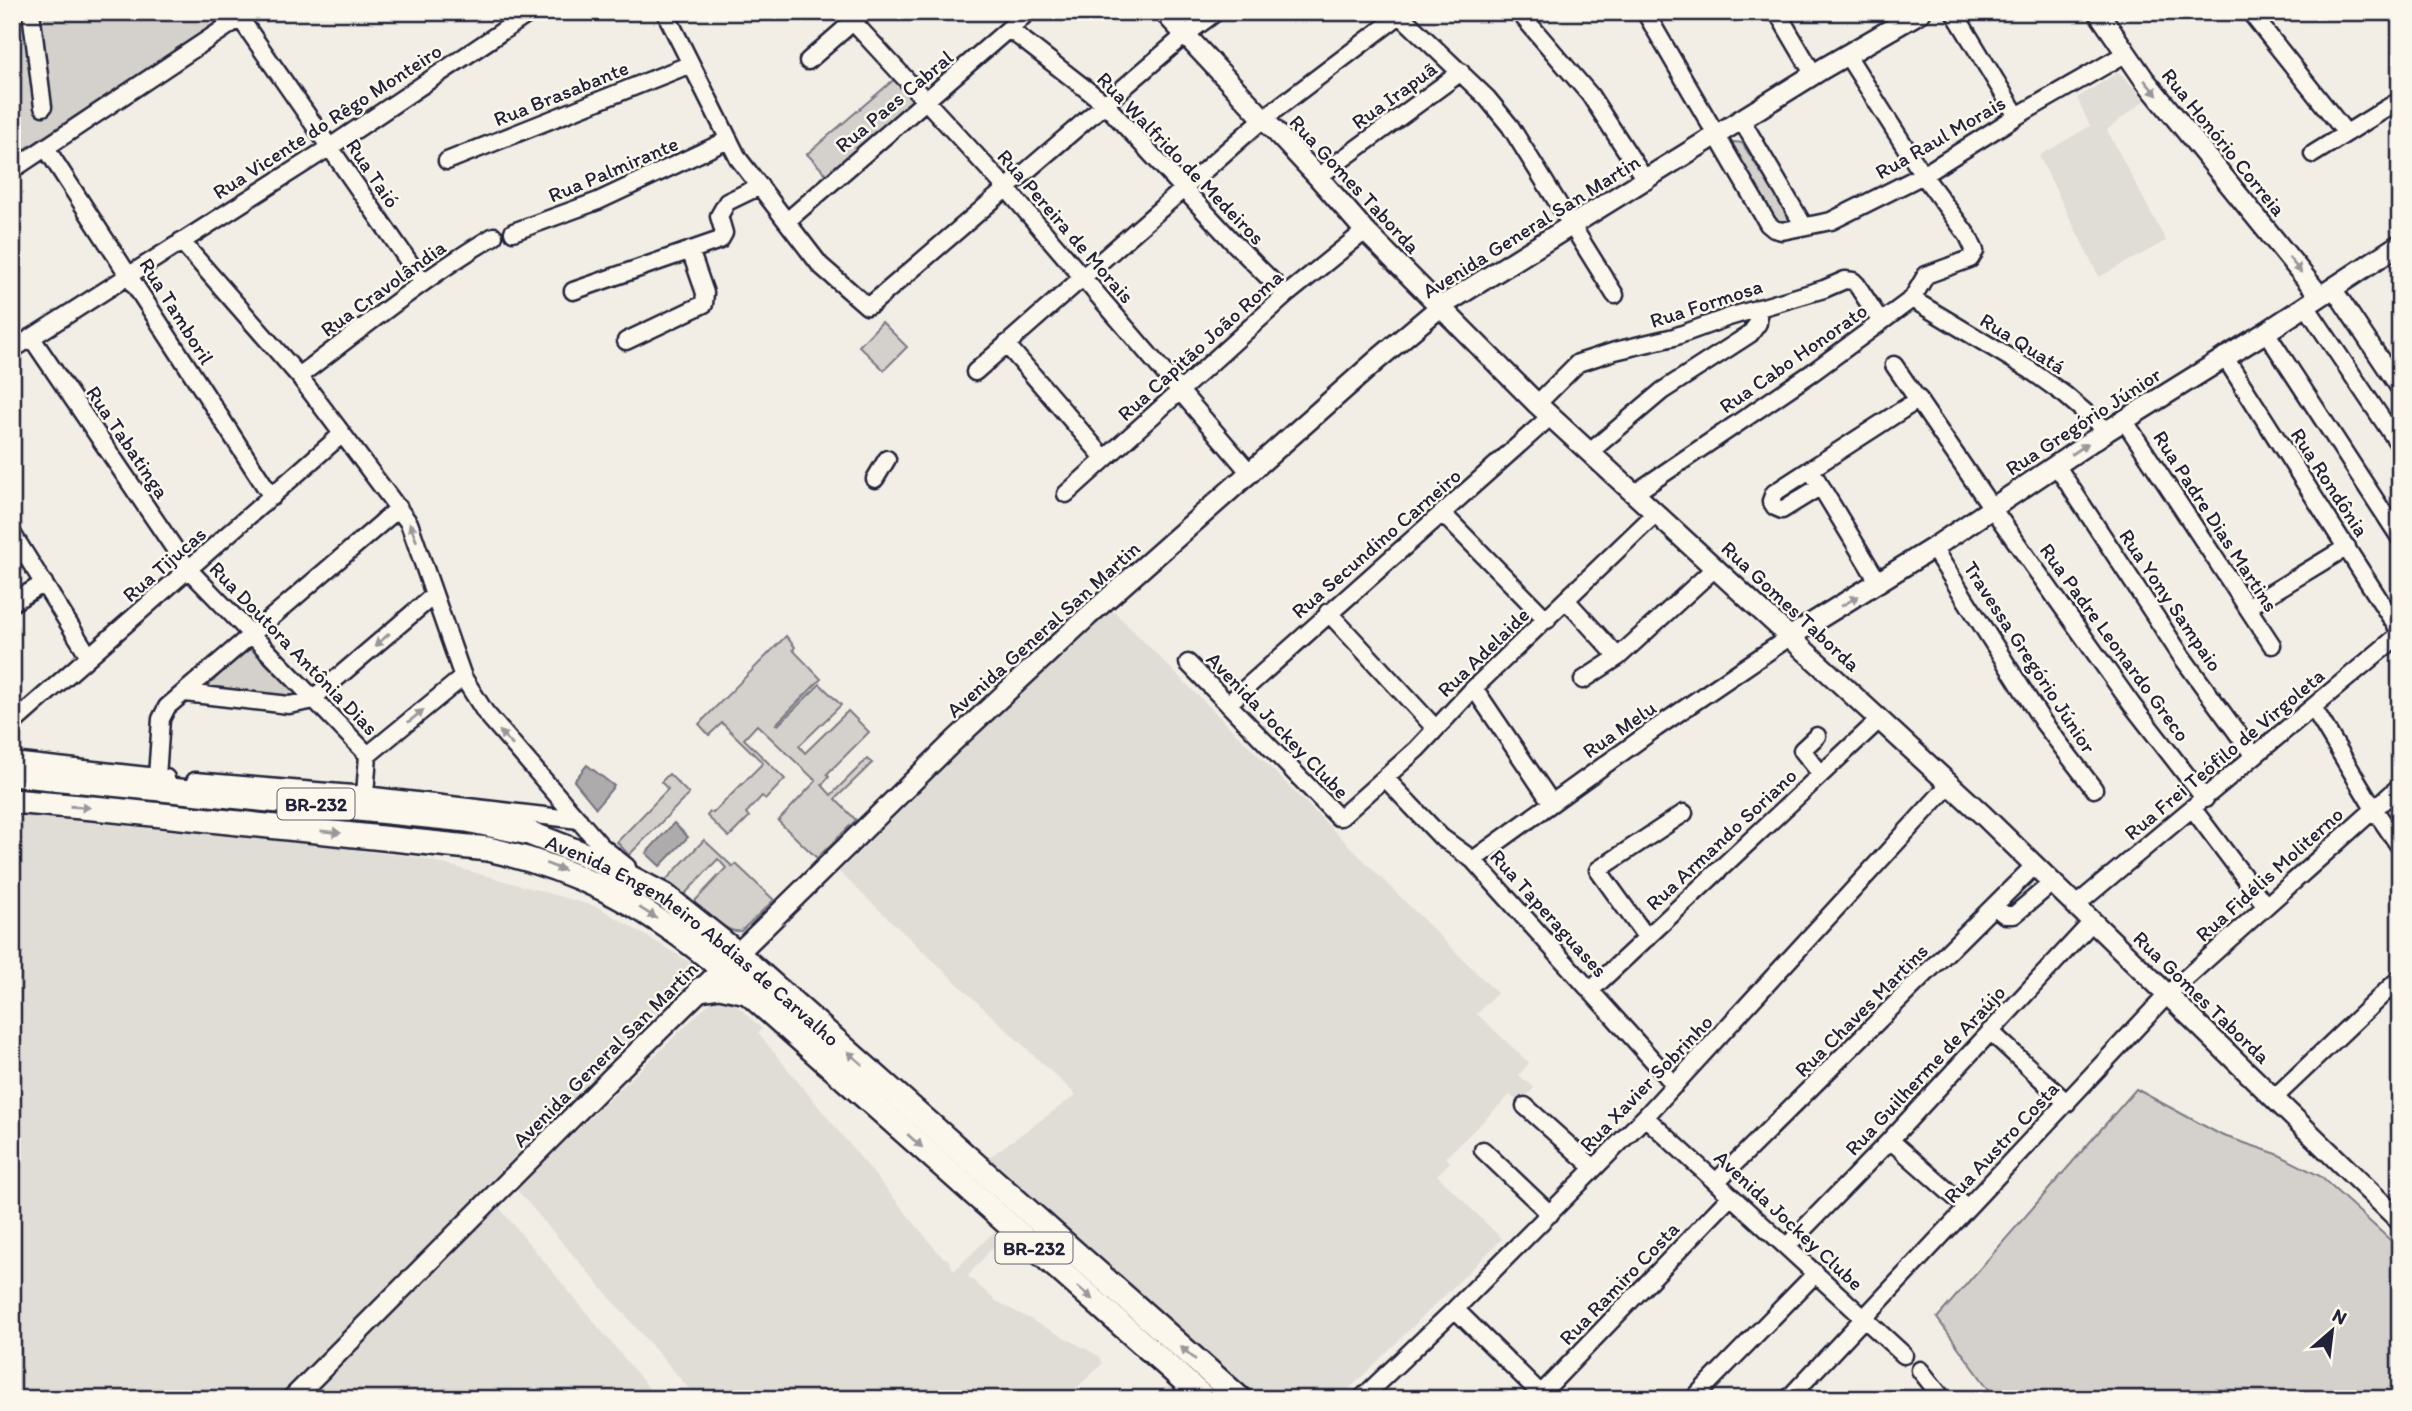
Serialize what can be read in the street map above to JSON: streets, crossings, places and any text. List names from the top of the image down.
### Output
{
  "streets": {
    "highway": ["BR-232", "Avenida Engenheiro Abdias de Carvalho"],
    "main road": [
      "Rua Honório Correia",
      "Rua Gomes Taborda",
      "Avenida General San Martin",
      "Rua Gregório Júnior"
    ],
    "street": [
      "Rua Brasabante",
      "Rua Irapuã",
      "Rua Paes Cabral",
      "Rua Vicente do Rêgo Monteiro",
      "Rua Raul Morais",
      "Rua Walfrido de Medeiros",
      "Rua Palmirante",
      "Rua Taió",
      "Rua Pereira de Morais",
      "Rua Cravolândia",
      "Rua Formosa",
      "Rua Tamboril",
      "Rua Quatá",
      "Rua Capitão João Roma",
      "Rua Cabo Honorato",
      "Rua Tabatinga",
      "Rua Rondônia",
      "Rua Padre Dias Martins",
      "Rua Secundino Carneiro",
      "Rua Tijucas",
      "Rua Yony Sampaio",
      "Rua Padre Leonardo Greco",
      "Rua Doutora Antônia Dias",
      "Rua Adelaide",
      "Travessa Gregório Júnior",
      "Avenida Jockey Clube",
      "Rua Melu",
      "Rua Frei Teófilo de Virgoleta",
      "Rua Armando Soriano",
      "Rua Fidélis Moliterno",
      "Rua Taperaguases",
      "Rua Chaves Martins",
      "Rua Guilherme de Araújo",
      "Rua Xavier Sobrinho",
      "Rua Austro Costa",
      "Rua Ramiro Costa"
    ]
  },
  "crossings": [
    ["Rua Irapuã", "Rua Gomes Taborda"],
    ["Rua Paes Cabral", "Rua Walfrido de Medeiros"],
    ["Rua Paes Cabral", "Rua Pereira de Morais"],
    ["Rua Vicente do Rêgo Monteiro", "Rua Taió"],
    ["Rua Vicente do Rêgo Monteiro", "Rua Tamboril"],
    ["Rua Vicente do Rêgo Monteiro", "Rua Tabatinga"],
    ["Rua Raul Morais", "Rua Honório Correia"],
    ["Rua Raul Morais", "Avenida General San Martin"],
    ["Rua Raul Morais", "Rua Cabo Honorato"],
    ["Rua Honório Correia", "Rua Gregório Júnior"],
    ["Rua Walfrido de Medeiros", "Rua Capitão João Roma"],
    ["Rua Taió", "Rua Cravolândia"],
    ["Rua Gomes Taborda", "Avenida General San Martin"],
    ["Rua Gomes Taborda", "Rua Formosa"],
    ["Rua Gomes Taborda", "Rua Capitão João Roma"],
    ["Rua Gomes Taborda", "Rua Cabo Honorato"],
    ["Rua Gomes Taborda", "Rua Gregório Júnior"],
    ["Rua Gomes Taborda", "Rua Secundino Carneiro"],
    ["Rua Gomes Taborda", "Rua Adelaide"],
    ["Rua Gomes Taborda", "Rua Melu"],
    ["Rua Gomes Taborda", "Rua Frei Teófilo de Virgoleta"],
    ["Rua Gomes Taborda", "Rua Armando Soriano"],
    ["Rua Gomes Taborda", "Rua Fidélis Moliterno"],
    ["Rua Gomes Taborda", "Rua Chaves Martins"],
    ["Rua Gomes Taborda", "Rua Guilherme de Araújo"],
    ["Rua Gomes Taborda", "Rua Xavier Sobrinho"],
    ["Rua Gomes Taborda", "Rua Austro Costa"],
    ["Rua Pereira de Morais", "Avenida General San Martin"],
    ["Rua Pereira de Morais", "Rua Capitão João Roma"],
    ["Avenida General San Martin", "Avenida Engenheiro Abdias de Carvalho"],
    ["Rua Formosa", "Rua Cabo Honorato"],
    ["Rua Formosa", "Rua Secundino Carneiro"],
    ["Rua Tamboril", "Rua Tijucas"],
    ["Rua Quatá", "Rua Cabo Honorato"],
    ["Rua Quatá", "Rua Gregório Júnior"],
    ["Rua Gregório Júnior", "Rua Rondônia"],
    ["Rua Gregório Júnior", "Rua Padre Dias Martins"],
    ["Rua Gregório Júnior", "Rua Yony Sampaio"],
    ["Rua Gregório Júnior", "Rua Padre Leonardo Greco"],
    ["Rua Gregório Júnior", "Travessa Gregório Júnior"],
    ["Rua Gregório Júnior", "Rua Melu"],
    ["Rua Tabatinga", "Rua Tijucas"],
    ["Rua Tabatinga", "Rua Doutora Antônia Dias"],
    ["Rua Rondônia", "Rua Frei Teófilo de Virgoleta"],
    ["Rua Secundino Carneiro", "Avenida Jockey Clube"],
    ["Rua Tijucas", "Rua Doutora Antônia Dias"],
    ["Rua Yony Sampaio", "Rua Frei Teófilo de Virgoleta"],
    ["Rua Padre Leonardo Greco", "Rua Frei Teófilo de Virgoleta"],
    ["Rua Padre Leonardo Greco", "Rua Fidélis Moliterno"],
    ["Rua Adelaide", "Avenida Jockey Clube"],
    ["Rua Adelaide", "Rua Taperaguases"],
    ["Avenida Jockey Clube", "Rua Chaves Martins"],
    ["Avenida Jockey Clube", "Rua Guilherme de Araújo"],
    ["Avenida Jockey Clube", "Rua Xavier Sobrinho"],
    ["Avenida Jockey Clube", "Rua Austro Costa"],
    ["Avenida Jockey Clube", "Rua Ramiro Costa"],
    ["Rua Melu", "Rua Taperaguases"],
    ["Rua Armando Soriano", "Rua Taperaguases"],
    ["Rua Fidélis Moliterno", "Rua Austro Costa"],
    ["Rua Taperaguases", "Rua Xavier Sobrinho"]
  ],
  "one_way": ["Rua Honório Correia"],
  "north": "top right"
}
